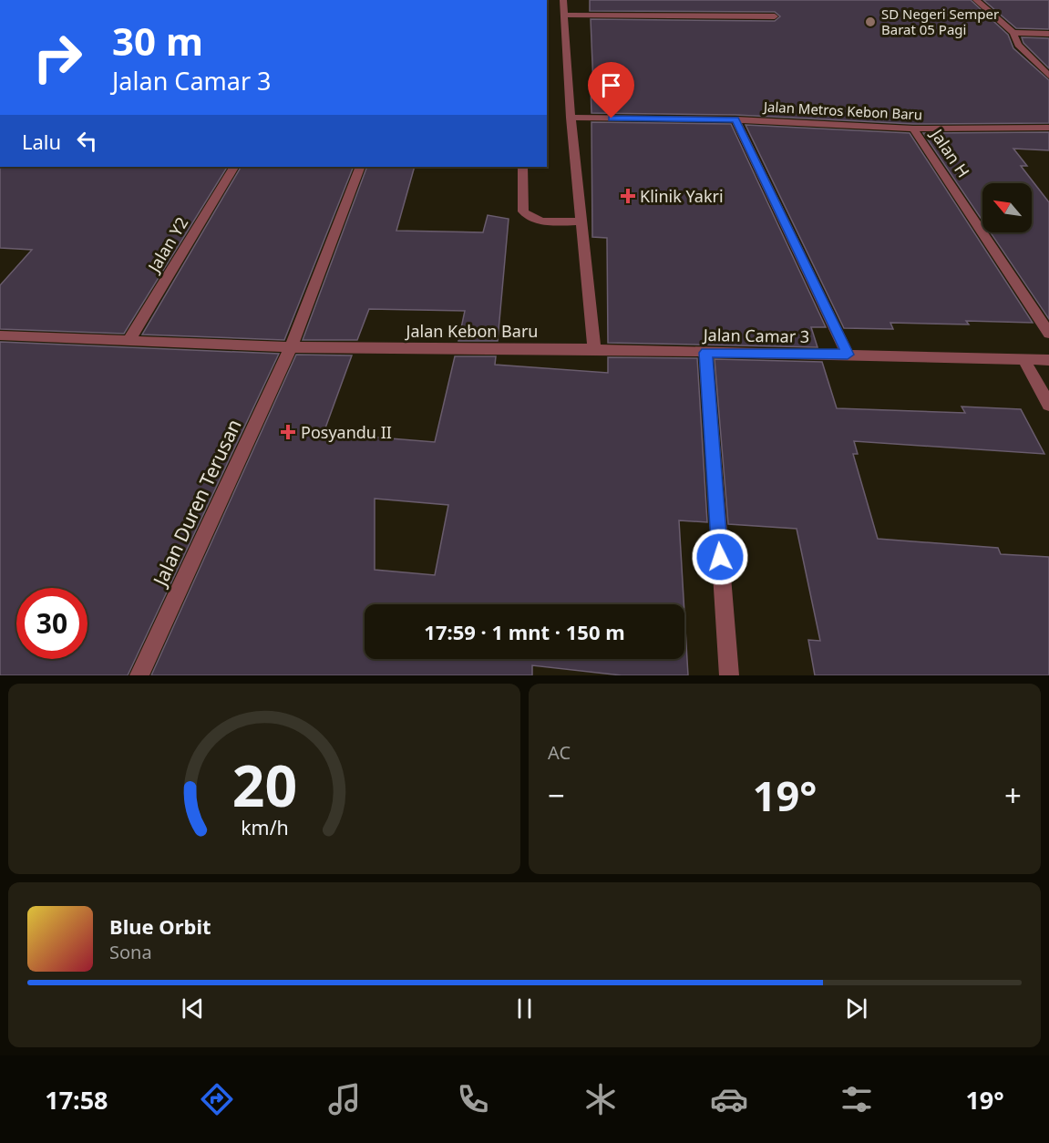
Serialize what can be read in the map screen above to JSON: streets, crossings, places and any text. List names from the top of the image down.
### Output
{
  "streets": {
    "street": [
      "Jalan Metros Kebon Baru",
      "Jalan H",
      "Jalan Y2",
      "Jalan Kebon Baru",
      "Jalan Camar 3",
      "Jalan Duren Terusan"
    ]
  },
  "crossings": [
    ["Jalan Metros Kebon Baru", "Jalan H"],
    ["Jalan Y2", "Jalan Kebon Baru"],
    ["Jalan Kebon Baru", "Jalan Camar 3"],
    ["Jalan Kebon Baru", "Jalan Duren Terusan"]
  ],
  "places": {
    "other": ["SD Negeri Semper Barat 05 Pagi"],
    "health": ["Klinik Yakri", "Posyandu II"]
  },
  "north": "top left",
  "page": {
    "turn": ["30 m", "Jalan Camar 3"],
    "then": "Lalu",
    "limit": "30",
    "trip": "17:59 · 1 mnt · 150 m",
    "tile": "AC",
    "heat": ["−", "19°", "+"],
    "song": ["Blue Orbit", "Sona"],
    "tabs": ["17:58", "19°"],
    "gauge": ["20", "km/h"]
  }
}
